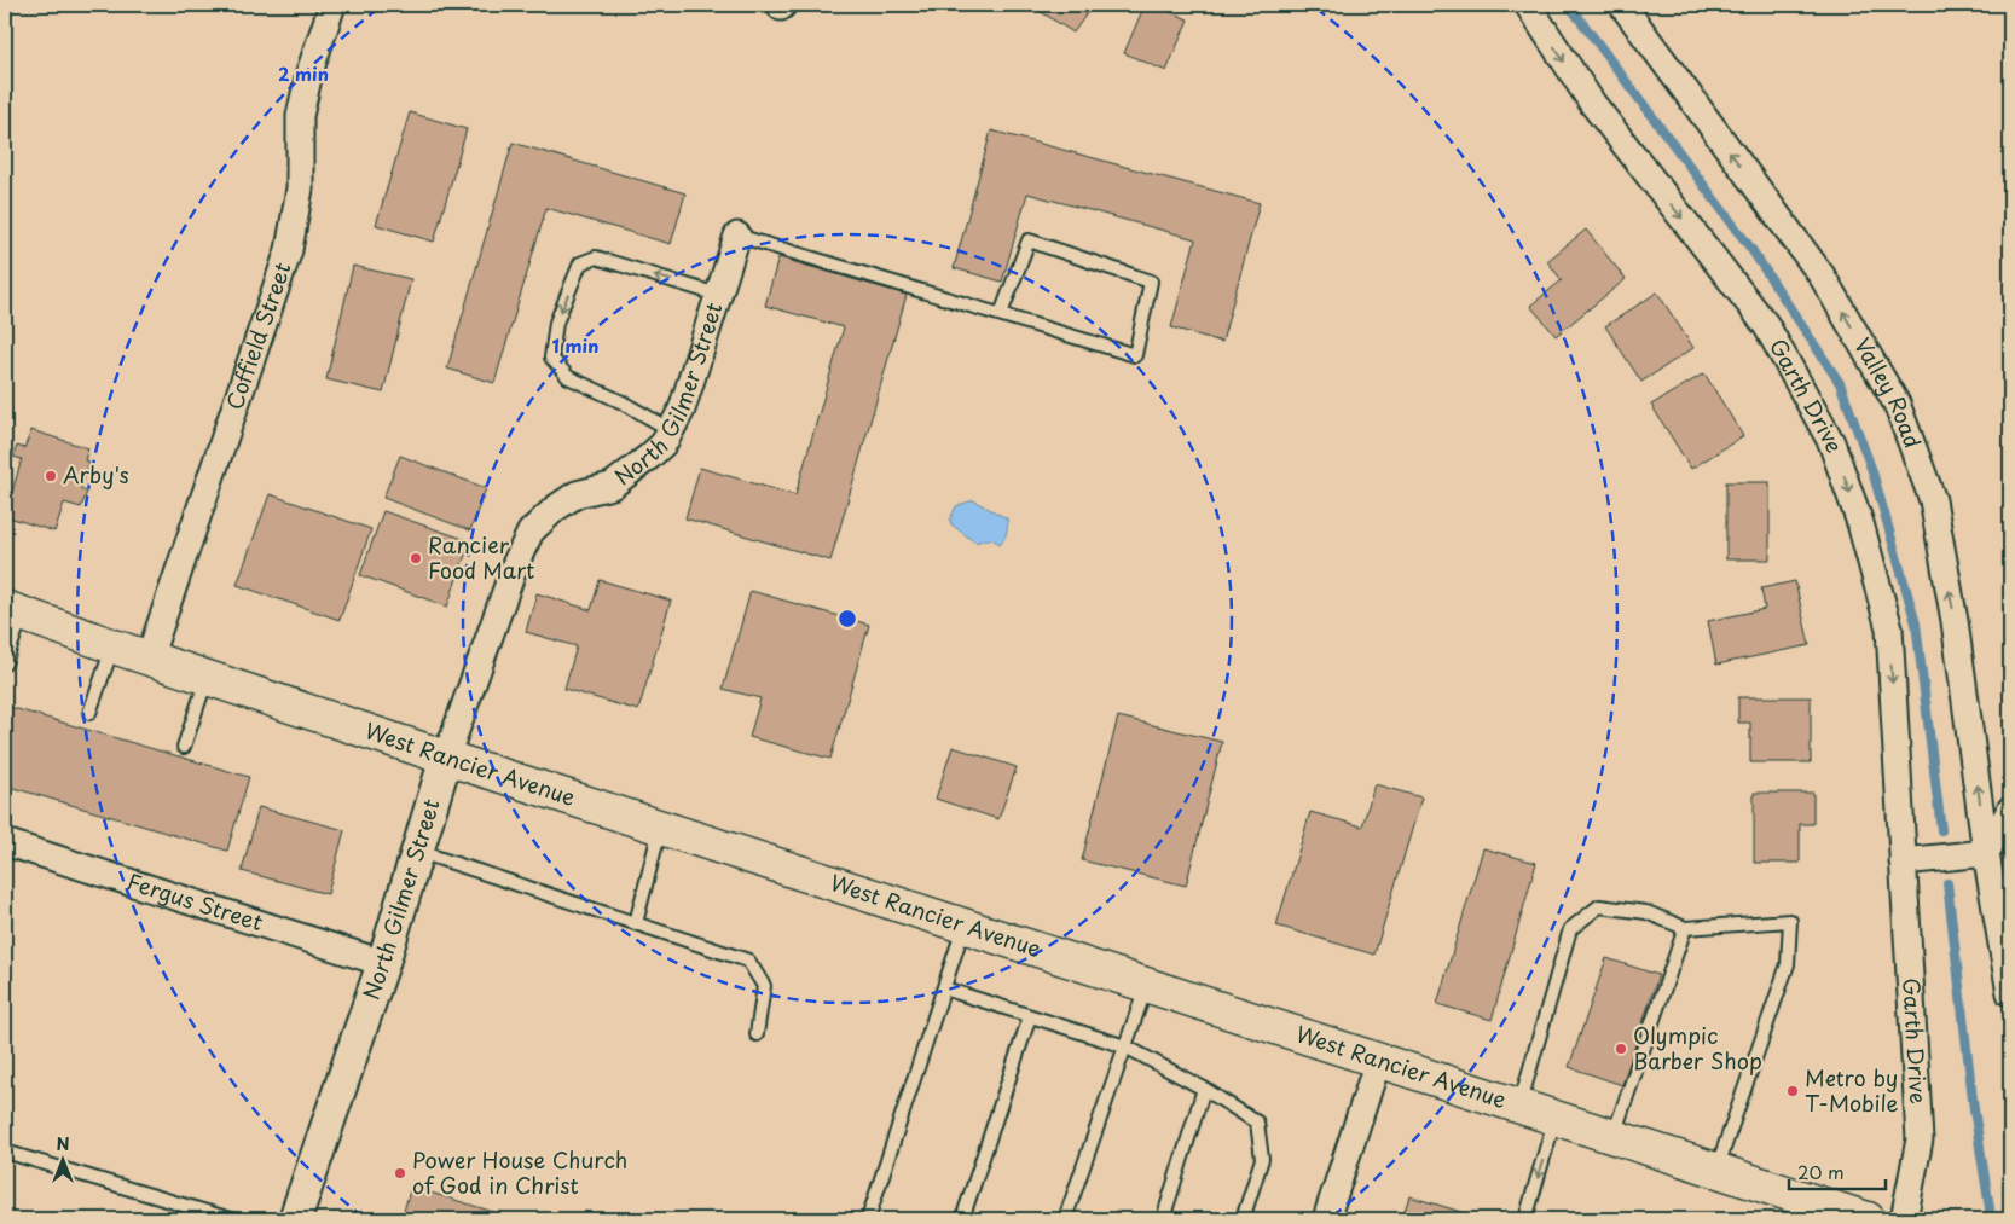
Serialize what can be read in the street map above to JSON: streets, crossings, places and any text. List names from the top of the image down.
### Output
{
  "streets": {
    "main road": ["West Rancier Avenue"],
    "street": [
      "Coffield Street",
      "North Gilmer Street",
      "Valley Road",
      "Garth Drive",
      "Fergus Street"
    ]
  },
  "crossings": [
    ["Coffield Street", "West Rancier Avenue"],
    ["North Gilmer Street", "West Rancier Avenue"],
    ["North Gilmer Street", "Fergus Street"]
  ],
  "one_way": ["Valley Road", "Garth Drive"],
  "places": [
    "Arby's",
    "Rancier Food Mart",
    "Olympic Barber Shop",
    "Metro by T-Mobile",
    "Power House Church of God in Christ"
  ],
  "scale_bar": "20 m",
  "north": "top",
  "rings": ["2 min", "1 min"]
}
